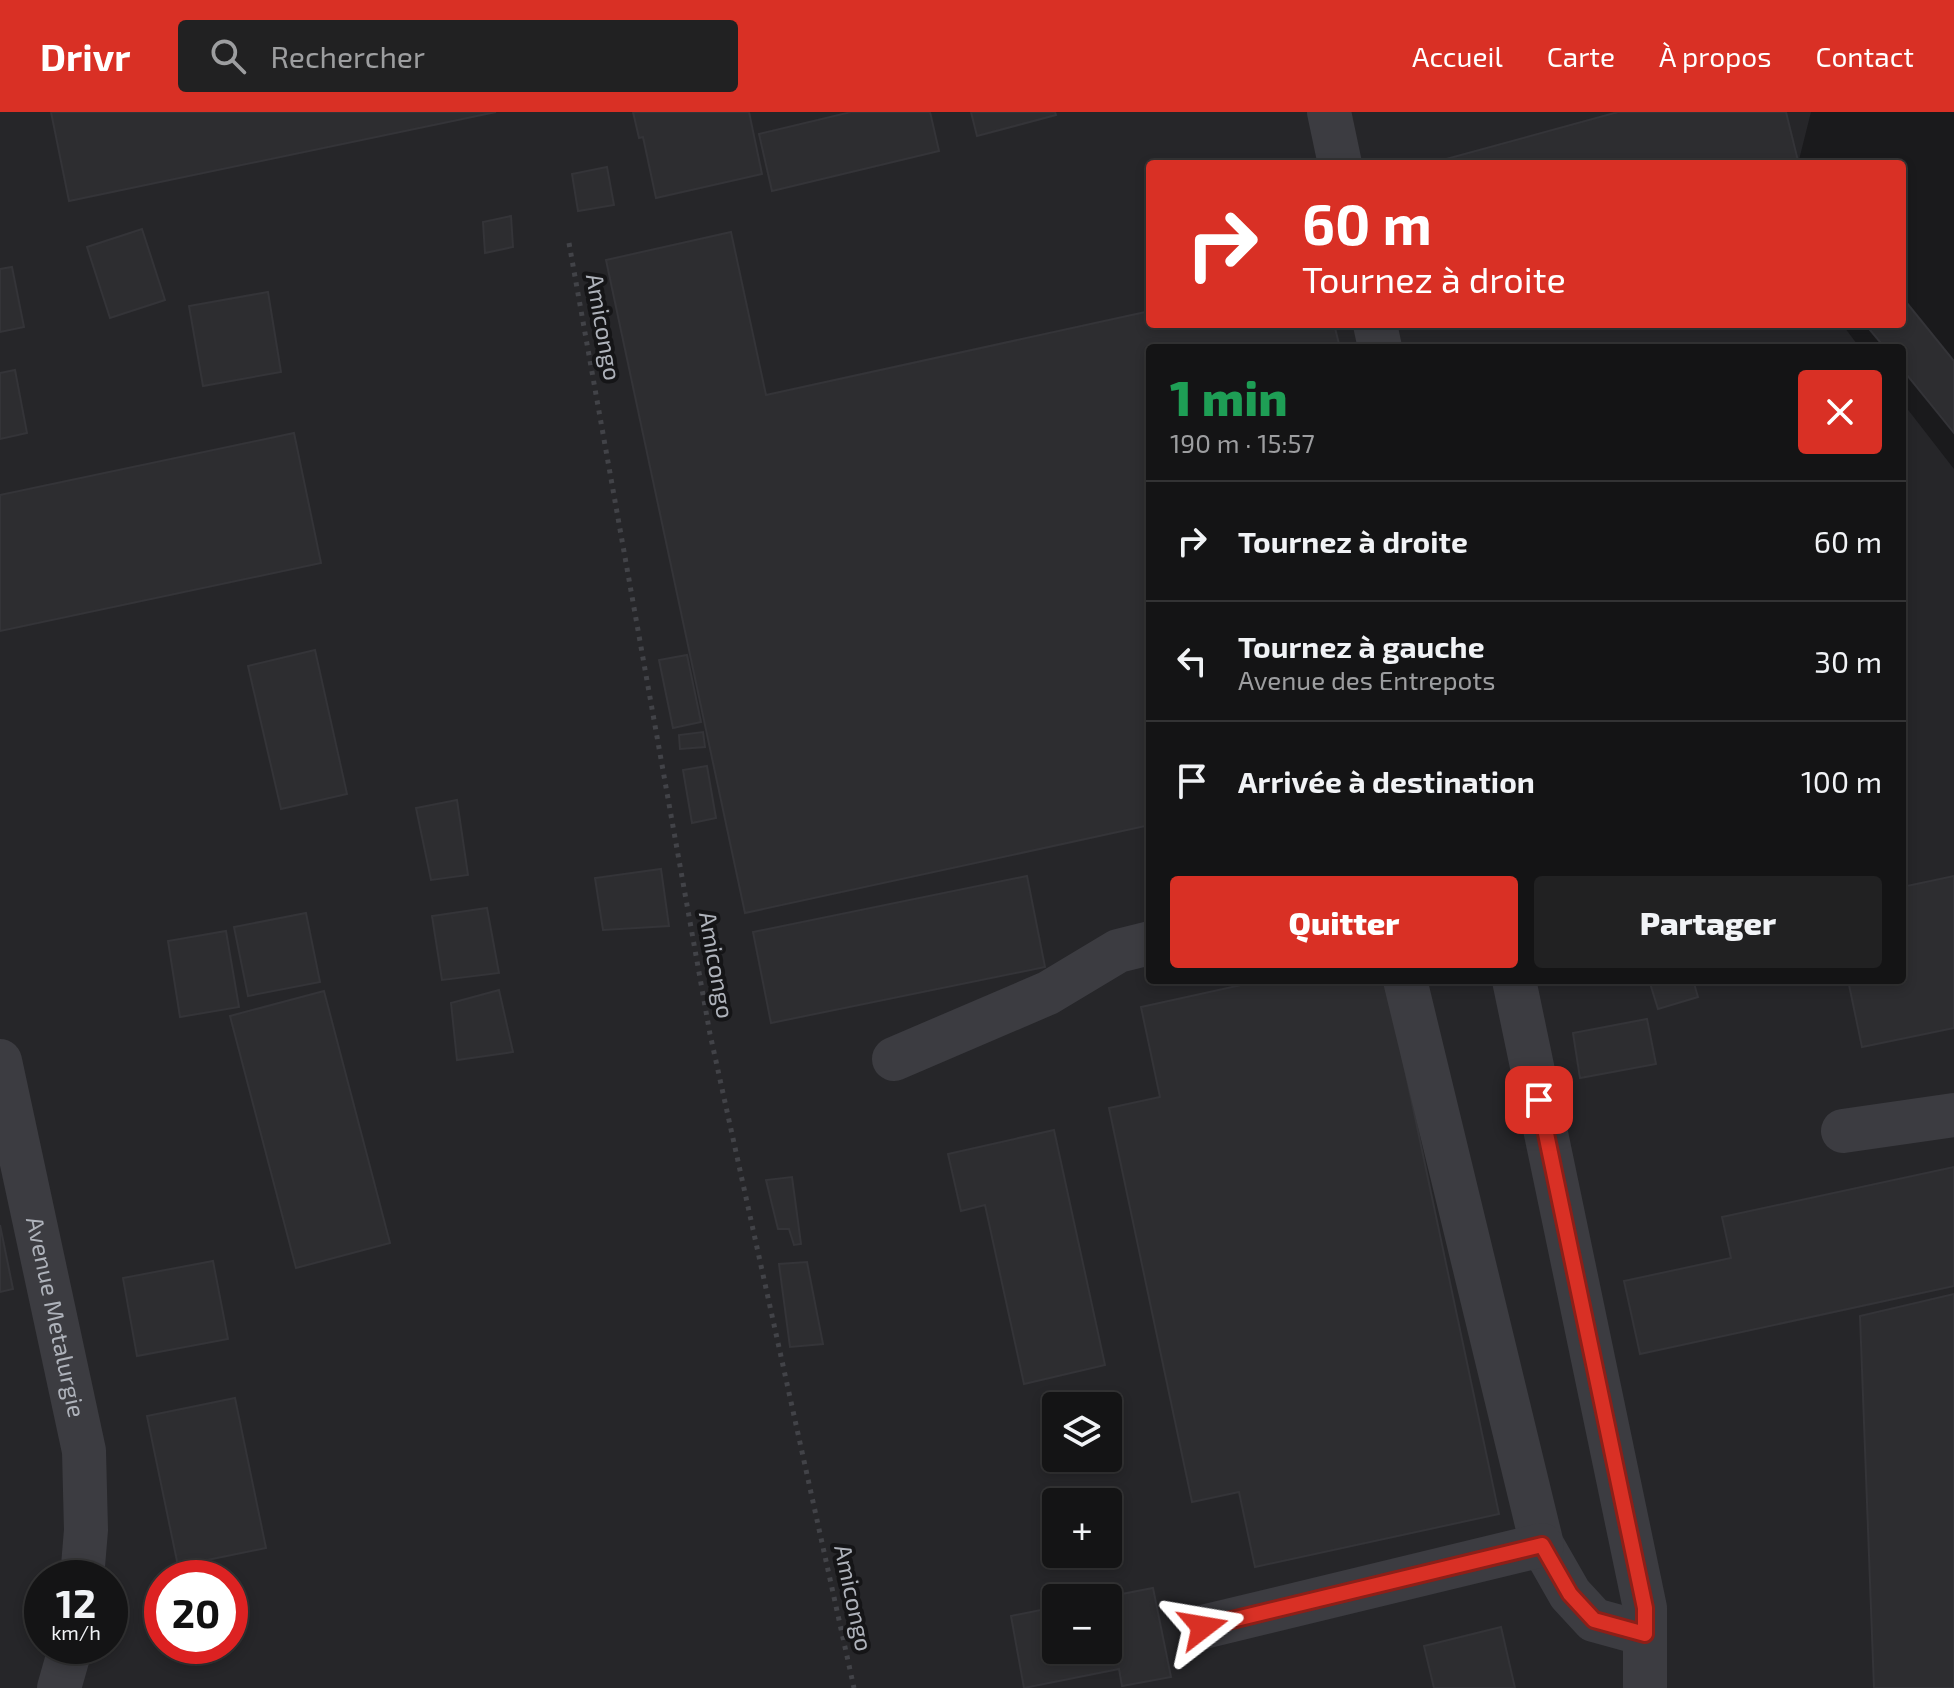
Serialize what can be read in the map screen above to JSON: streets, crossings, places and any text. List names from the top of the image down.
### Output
{
  "streets": {
    "street": ["Avenue Metalurgie"],
    "path": ["Amicongo"]
  },
  "page": {
    "header": "Drivr",
    "search": "Rechercher",
    "nav": [
      "Accueil",
      "Carte",
      "À propos",
      "Contact"
    ],
    "turn": ["60 m", "Tournez à droite"],
    "heading": ["1 min", "190 m · 15:57"],
    "list": [
      {
        "name": "Tournez à droite",
        "value": "60 m"
      },
      {
        "name": "Tournez à gauche",
        "note": "Avenue des Entrepots",
        "value": "30 m"
      },
      {
        "name": "Arrivée à destination",
        "value": "100 m"
      }
    ],
    "buttons": ["Quitter", "Partager"],
    "map_buttons": ["+", "−"],
    "speed": "12 km/h",
    "limit": "20"
  }
}
